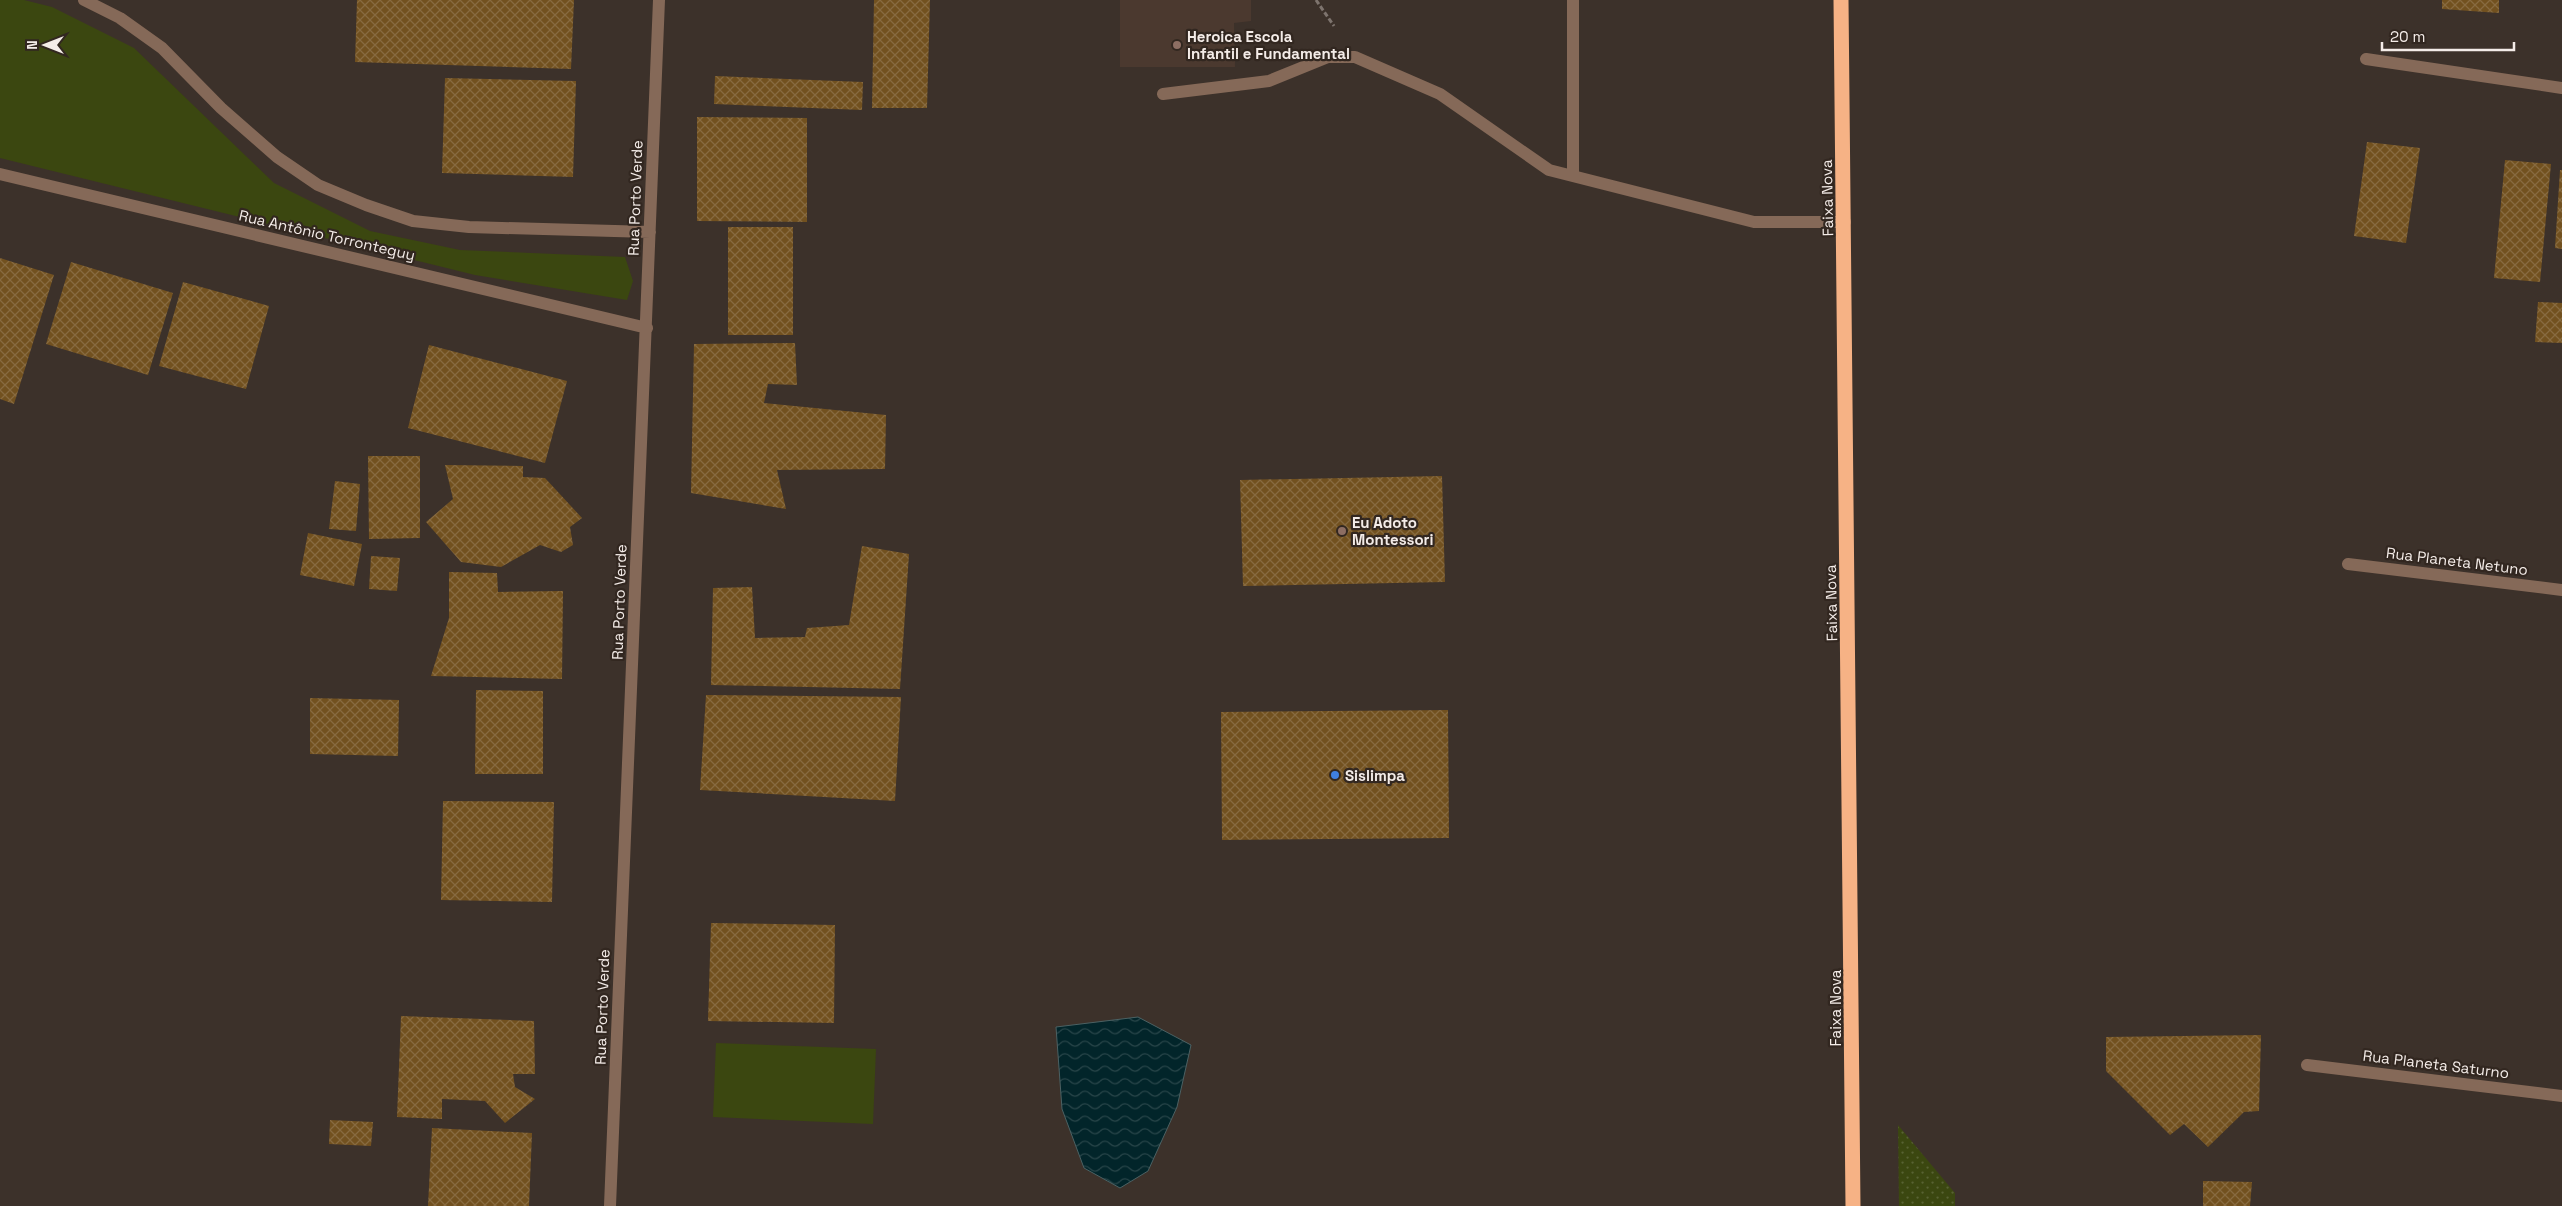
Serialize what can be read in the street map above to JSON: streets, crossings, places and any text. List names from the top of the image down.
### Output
{
  "streets": {
    "highway": ["Faixa Nova"],
    "street": [
      "Rua Porto Verde",
      "Rua Antônio Torronteguy",
      "Rua Planeta Netuno",
      "Rua Planeta Saturno"
    ]
  },
  "crossings": [
    ["Rua Porto Verde", "Rua Antônio Torronteguy"]
  ],
  "places": ["Heroica Escola Infantil e Fundamental", "Eu Adoto Montessori", "Sislimpa"],
  "scale_bar": "20 m",
  "north": "left"
}
